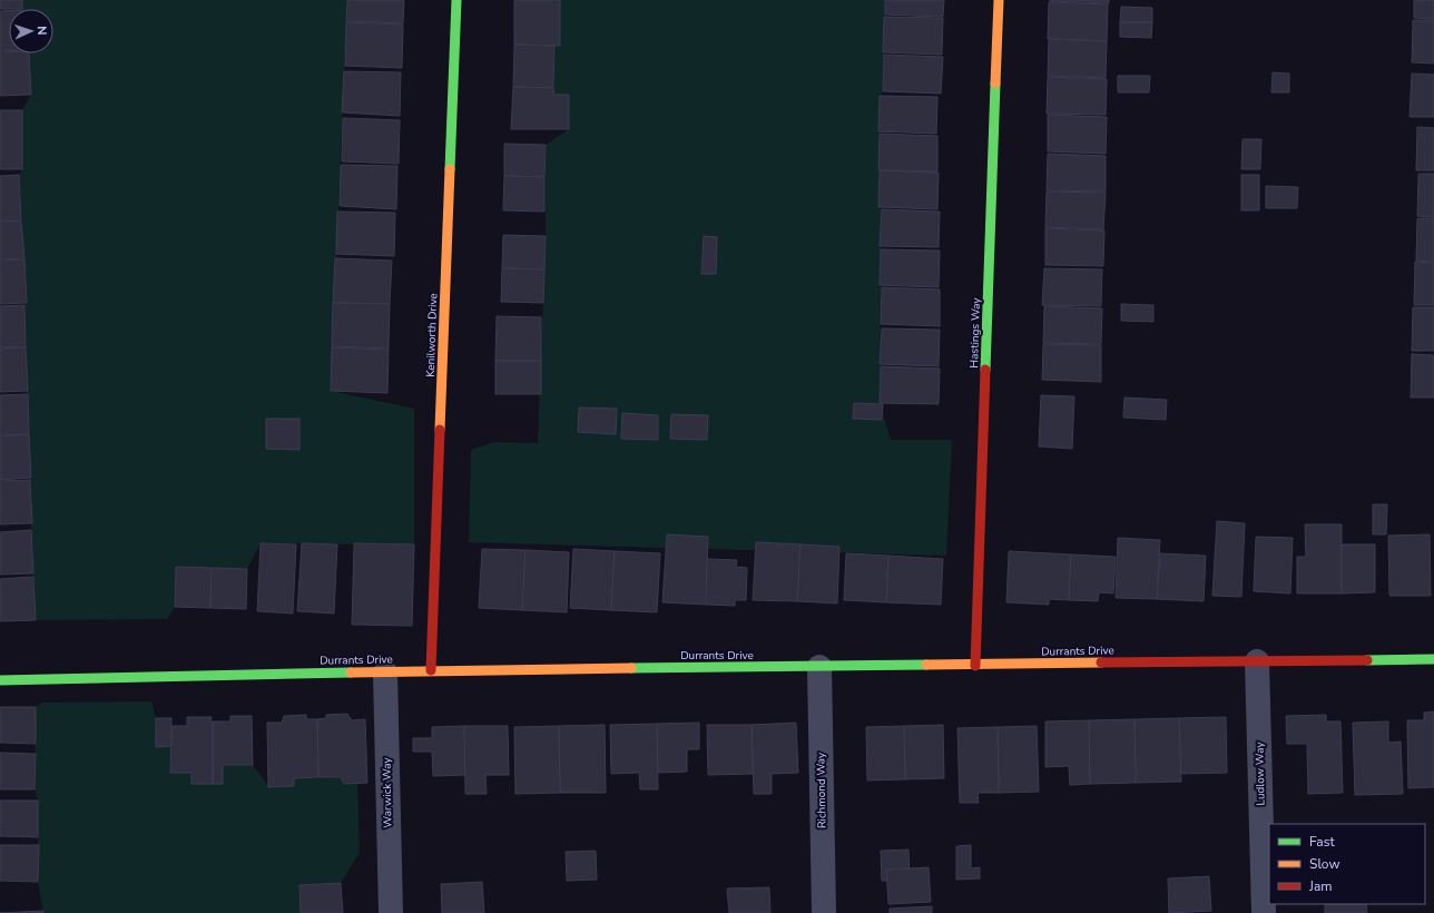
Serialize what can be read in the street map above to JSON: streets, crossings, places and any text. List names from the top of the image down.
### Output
{
  "streets": {
    "street": [
      "Hastings Way",
      "Kenilworth Drive",
      "Durrants Drive",
      "Ludlow Way",
      "Richmond Way",
      "Warwick Way"
    ]
  },
  "crossings": [
    ["Hastings Way", "Durrants Drive"],
    ["Kenilworth Drive", "Durrants Drive"],
    ["Durrants Drive", "Ludlow Way"],
    ["Durrants Drive", "Richmond Way"],
    ["Durrants Drive", "Warwick Way"]
  ],
  "legend": ["Fast", "Slow", "Jam"],
  "north": "right"
}
